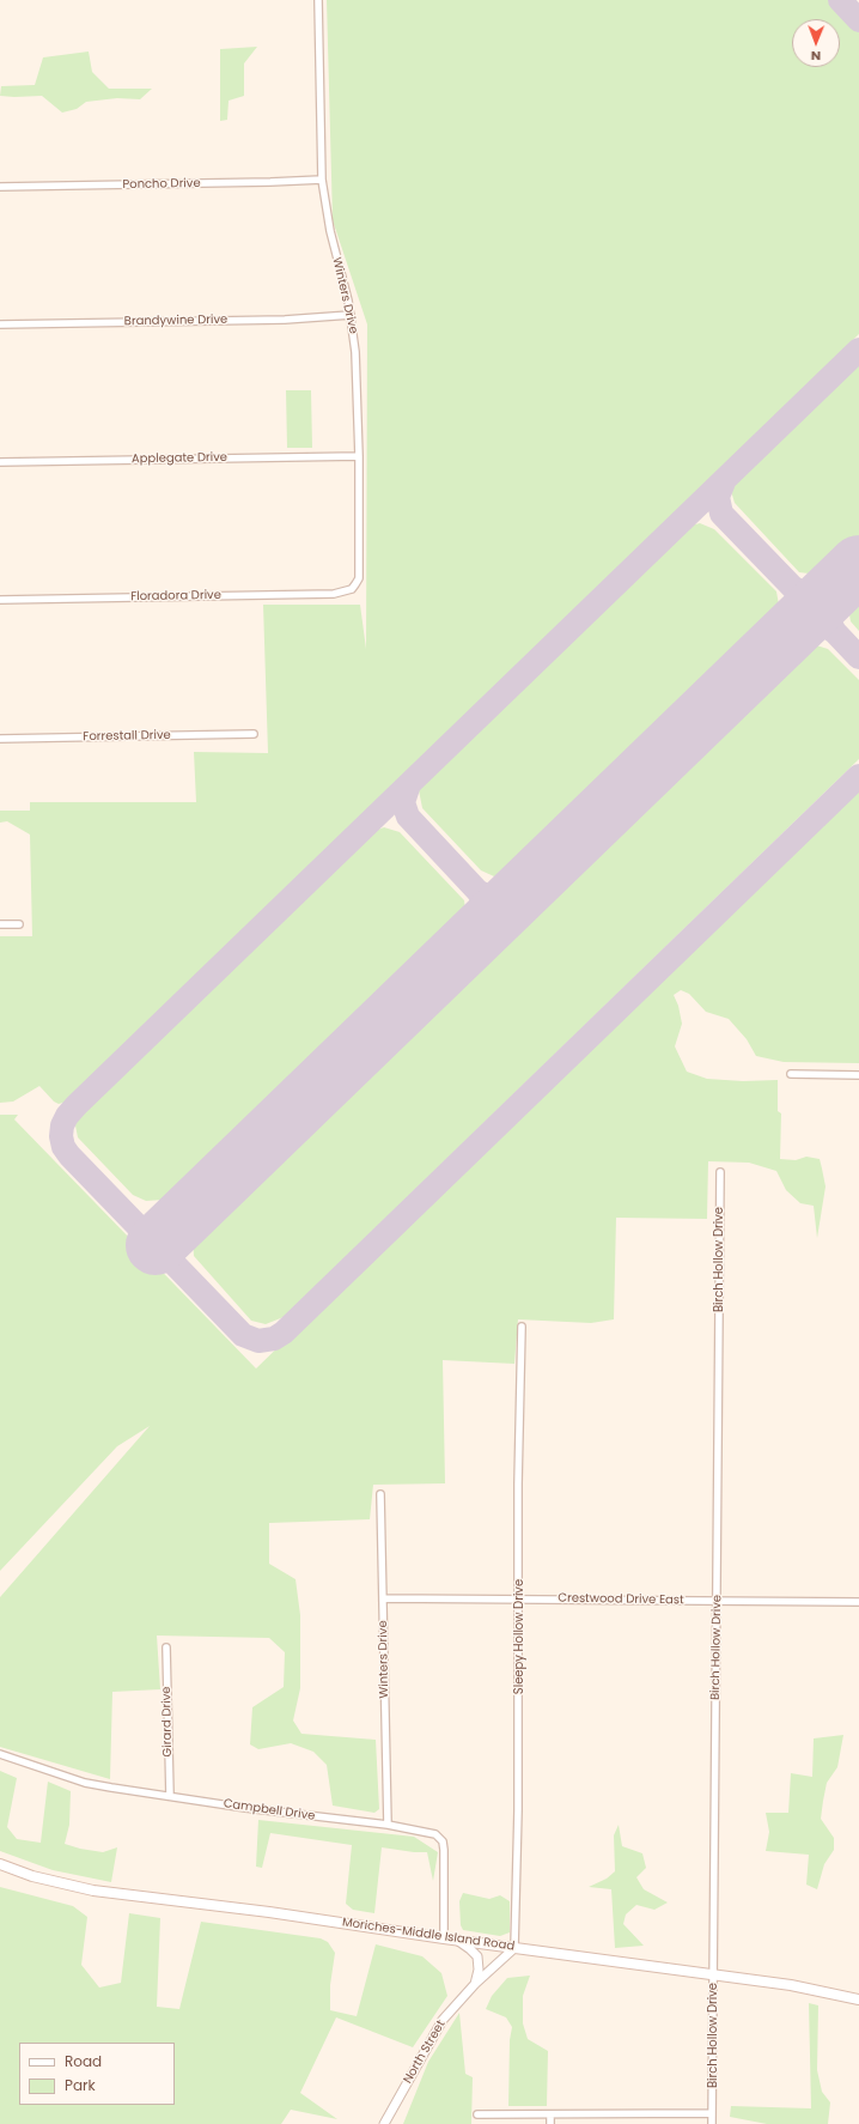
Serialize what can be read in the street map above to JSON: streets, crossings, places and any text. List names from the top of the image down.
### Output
{
  "streets": {
    "main road": ["Moriches-Middle Island Road"],
    "street": [
      "Poncho Drive",
      "Winters Drive",
      "Brandywine Drive",
      "Applegate Drive",
      "Floradora Drive",
      "Forrestall Drive",
      "Birch Hollow Drive",
      "Crestwood Drive East",
      "Sleepy Hollow Drive",
      "Girard Drive",
      "Campbell Drive",
      "North Street"
    ]
  },
  "crossings": [
    ["Poncho Drive", "Winters Drive"],
    ["Winters Drive", "Brandywine Drive"],
    ["Winters Drive", "Applegate Drive"],
    ["Winters Drive", "Floradora Drive"],
    ["Winters Drive", "Crestwood Drive East"],
    ["Winters Drive", "Campbell Drive"],
    ["Birch Hollow Drive", "Crestwood Drive East"],
    ["Birch Hollow Drive", "Moriches-Middle Island Road"],
    ["Crestwood Drive East", "Sleepy Hollow Drive"],
    ["Sleepy Hollow Drive", "Moriches-Middle Island Road"],
    ["Sleepy Hollow Drive", "North Street"],
    ["Girard Drive", "Campbell Drive"],
    ["Campbell Drive", "Moriches-Middle Island Road"],
    ["Moriches-Middle Island Road", "North Street"]
  ],
  "legend": ["Road", "Park"],
  "north": "bottom"
}
